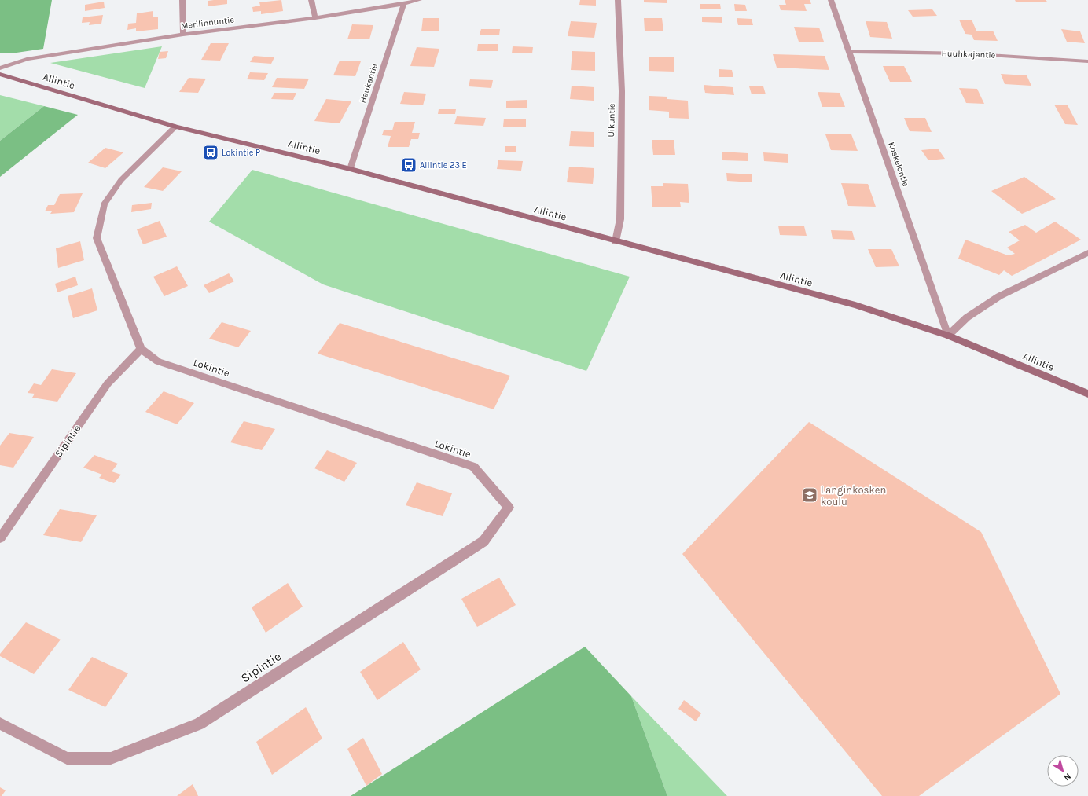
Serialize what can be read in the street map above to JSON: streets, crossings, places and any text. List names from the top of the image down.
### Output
{
  "streets": {
    "street": [
      "Merilinnuntie",
      "Huuhkajantie",
      "Allintie",
      "Haukantie",
      "Uikuntie",
      "Koskelontie",
      "Lokintie",
      "Sipintie"
    ]
  },
  "crossings": [
    ["Merilinnuntie", "Haukantie"],
    ["Huuhkajantie", "Koskelontie"],
    ["Allintie", "Haukantie"],
    ["Allintie", "Uikuntie"],
    ["Allintie", "Koskelontie"],
    ["Lokintie", "Sipintie"]
  ],
  "places": {
    "bus stop": ["Lokintie P", "Allintie 23 E"],
    "school or university": ["Langinkosken koulu"]
  },
  "north": "bottom right"
}
